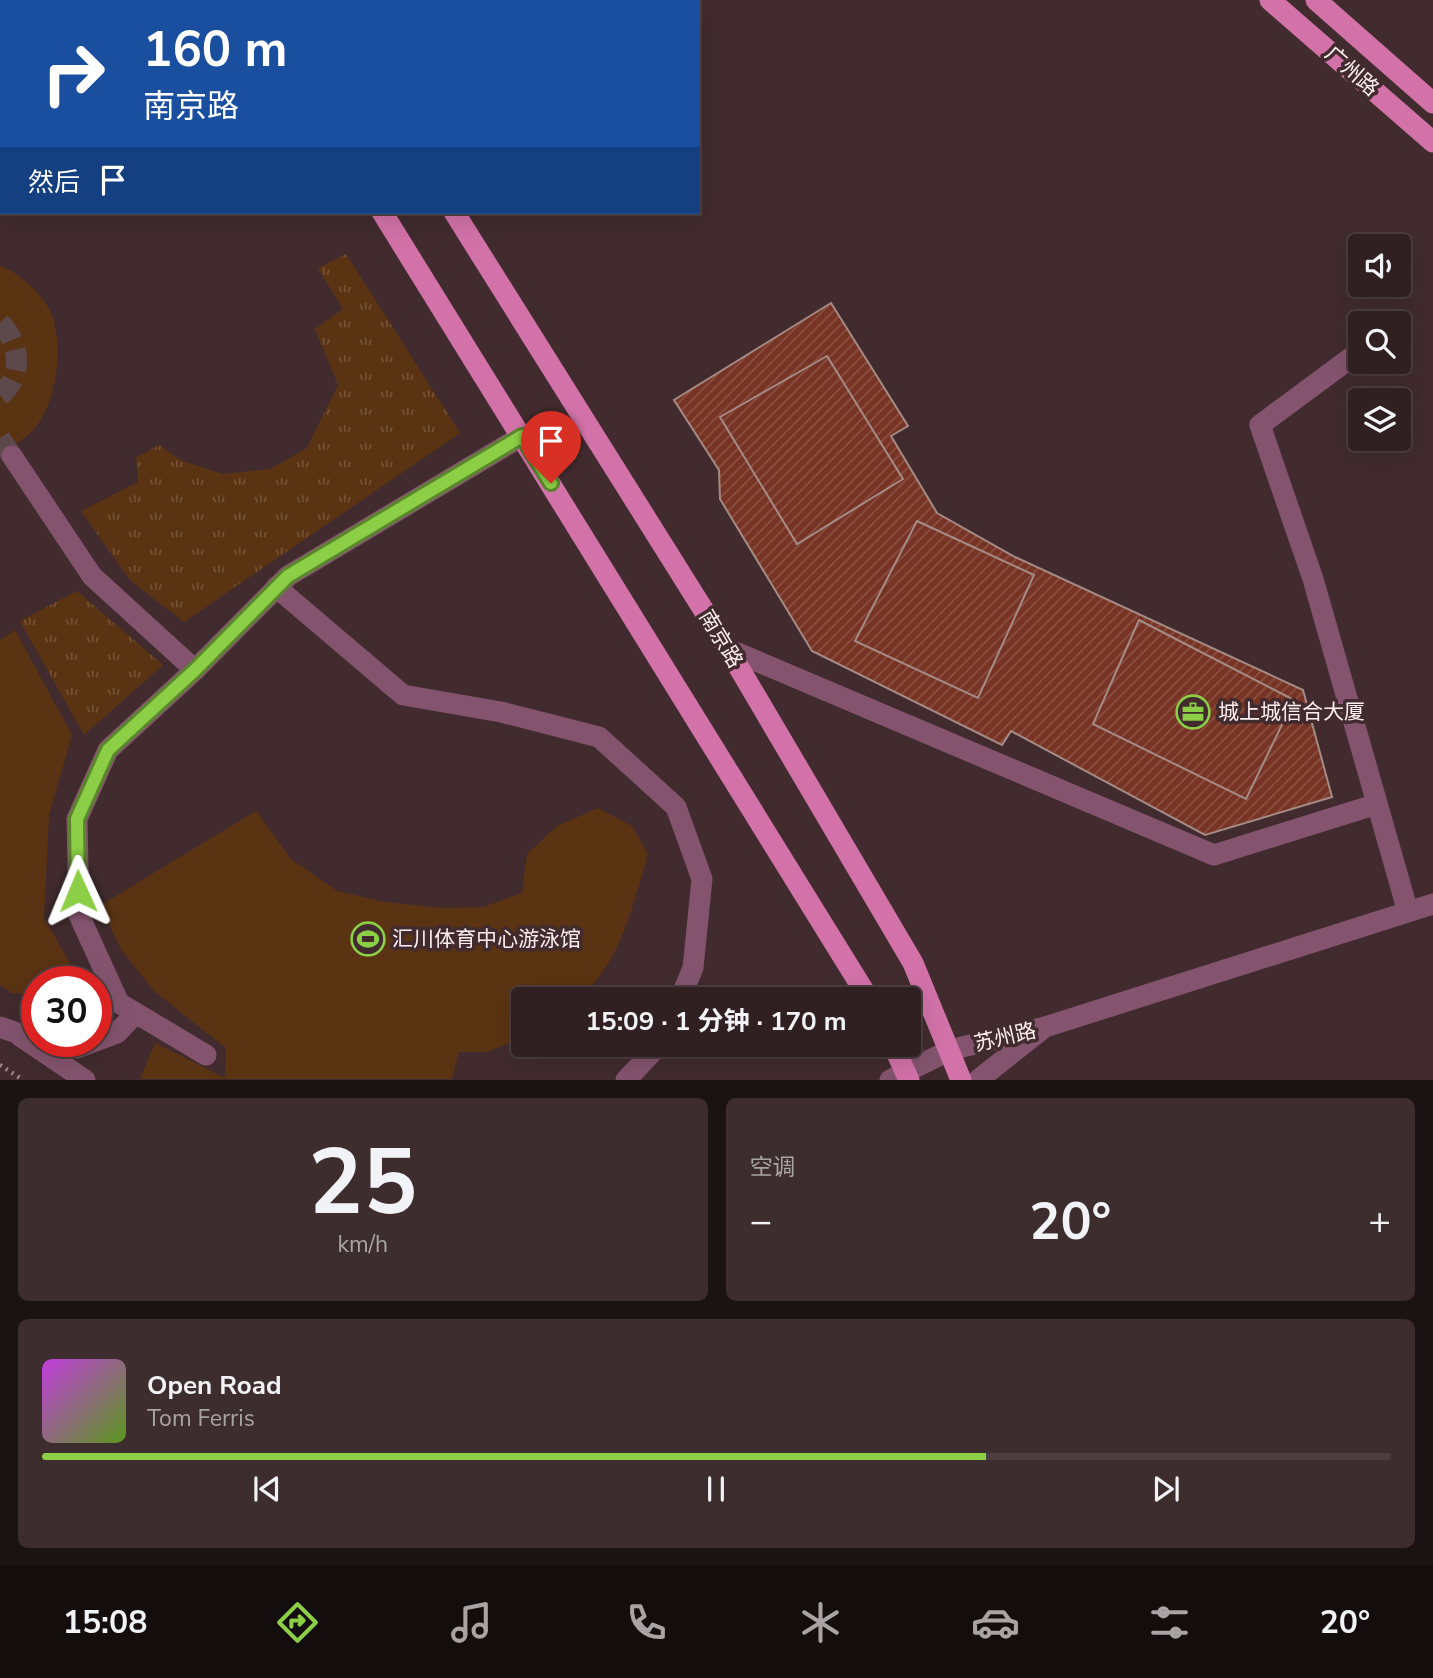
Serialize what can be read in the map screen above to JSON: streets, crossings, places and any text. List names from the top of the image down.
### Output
{
  "streets": {
    "main road": ["广州路", "南京路"],
    "street": ["苏州路"]
  },
  "crossings": [
    ["南京路", "苏州路"]
  ],
  "places": {
    "office": ["城上城信合大厦"],
    "sports": ["汇川体育中心游泳馆"]
  },
  "page": {
    "turn": ["160 m", "南京路"],
    "then": "然后",
    "limit": "30",
    "trip": "15:09 · 1 分钟 · 170 m",
    "tile": [
      ["25", "km/h"],
      "空调"
    ],
    "heat": ["−", "20°", "+"],
    "song": ["Open Road", "Tom Ferris"],
    "tabs": ["15:08", "20°"]
  }
}
